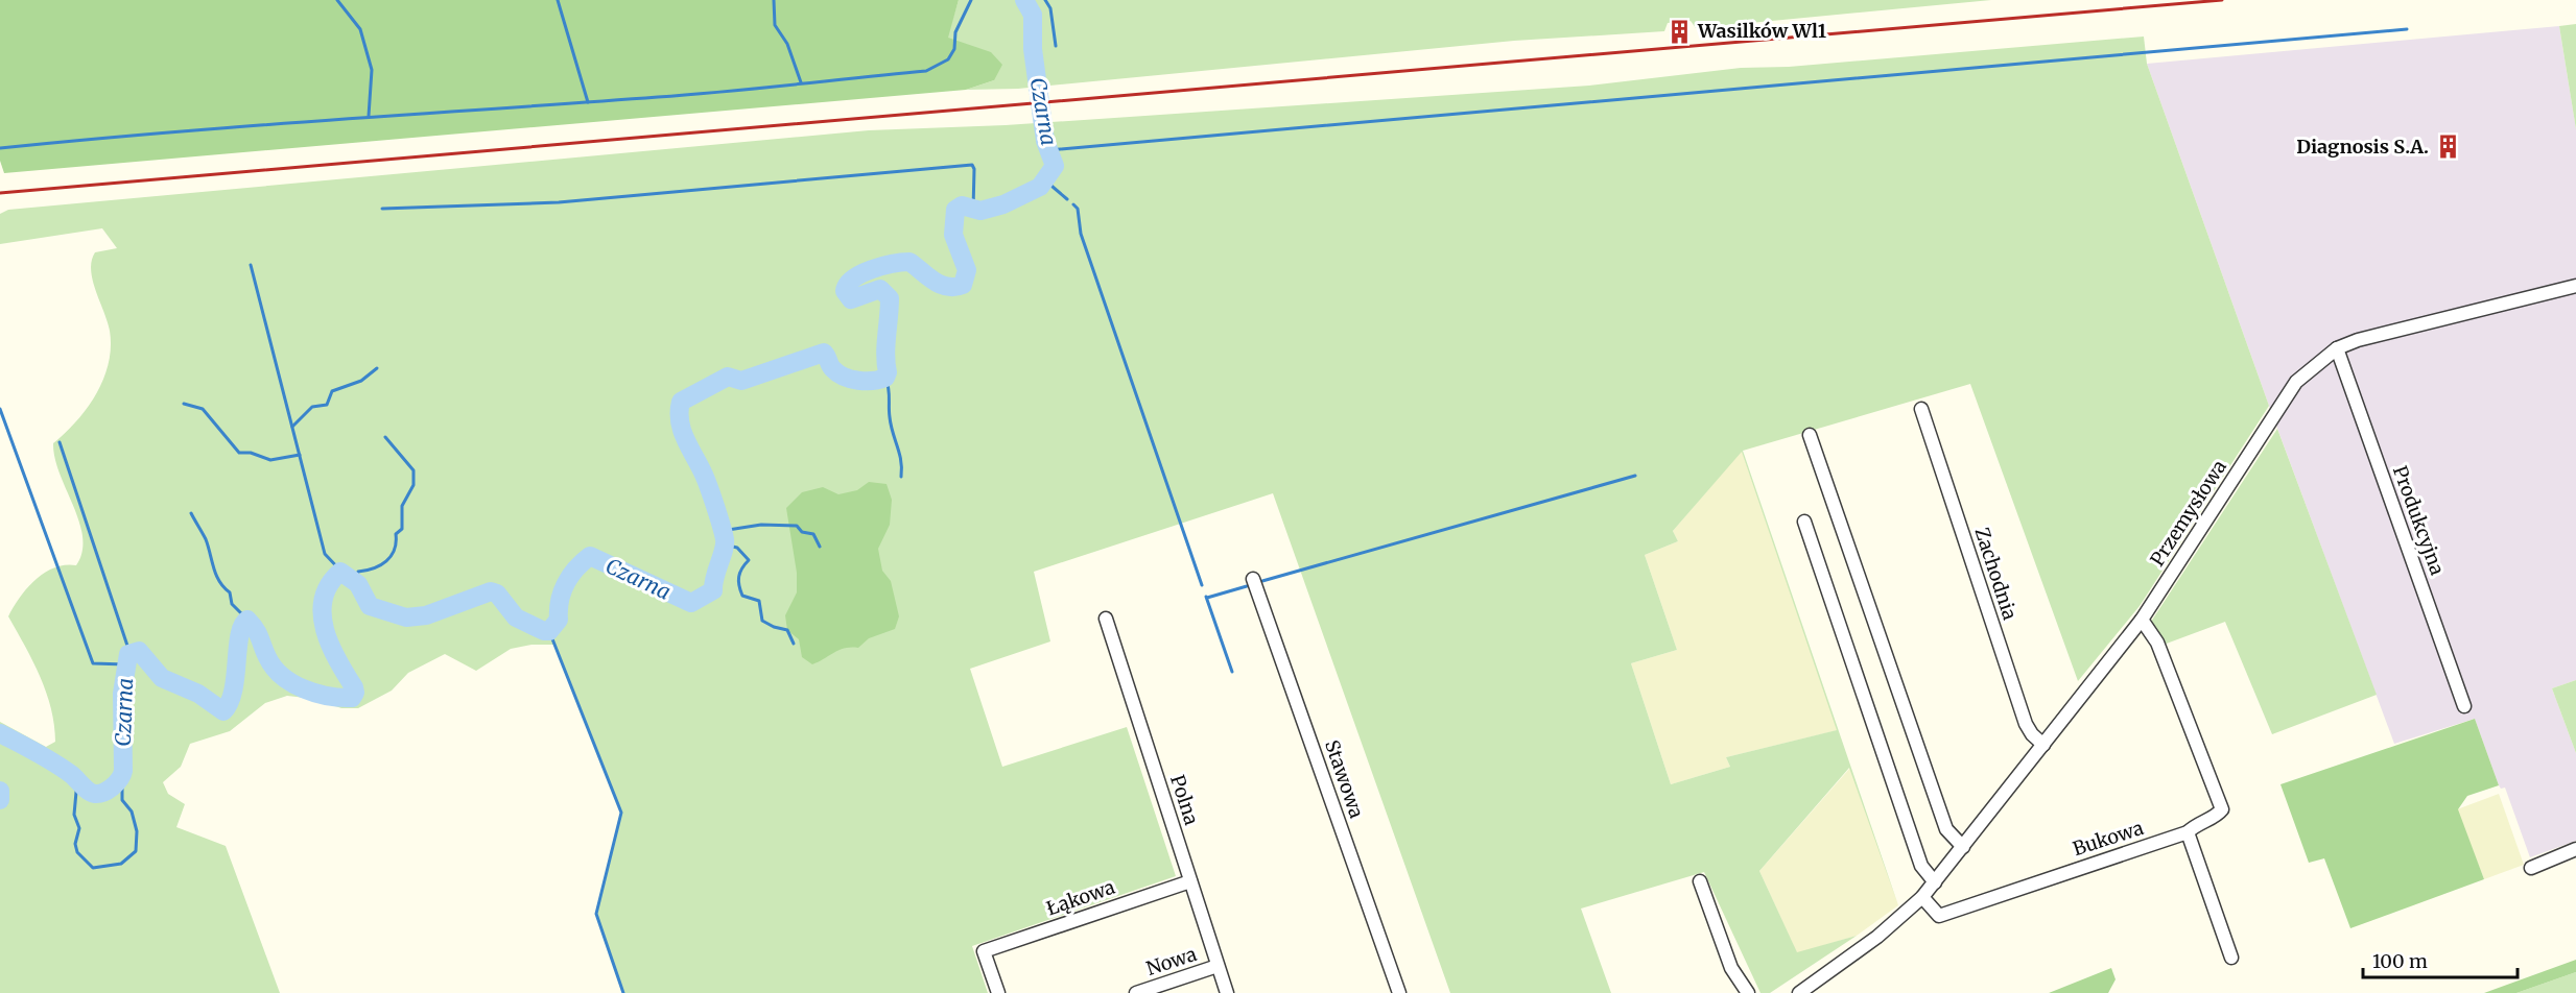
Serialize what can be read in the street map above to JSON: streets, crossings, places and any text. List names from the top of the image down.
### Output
{
  "streets": {
    "street": [
      "Przemysłowa",
      "Produkcyjna",
      "Zachodnia",
      "Stawowa",
      "Polna",
      "Bukowa",
      "Łąkowa",
      "Nowa"
    ]
  },
  "crossings": [
    ["Przemysłowa", "Produkcyjna"],
    ["Przemysłowa", "Zachodnia"],
    ["Przemysłowa", "Bukowa"],
    ["Polna", "Łąkowa"],
    ["Polna", "Nowa"]
  ],
  "water": ["Czarna"],
  "places": {
    "building": ["Wasilków Wl1", "Diagnosis S.A."]
  },
  "scale_bar": "100 m"
}
